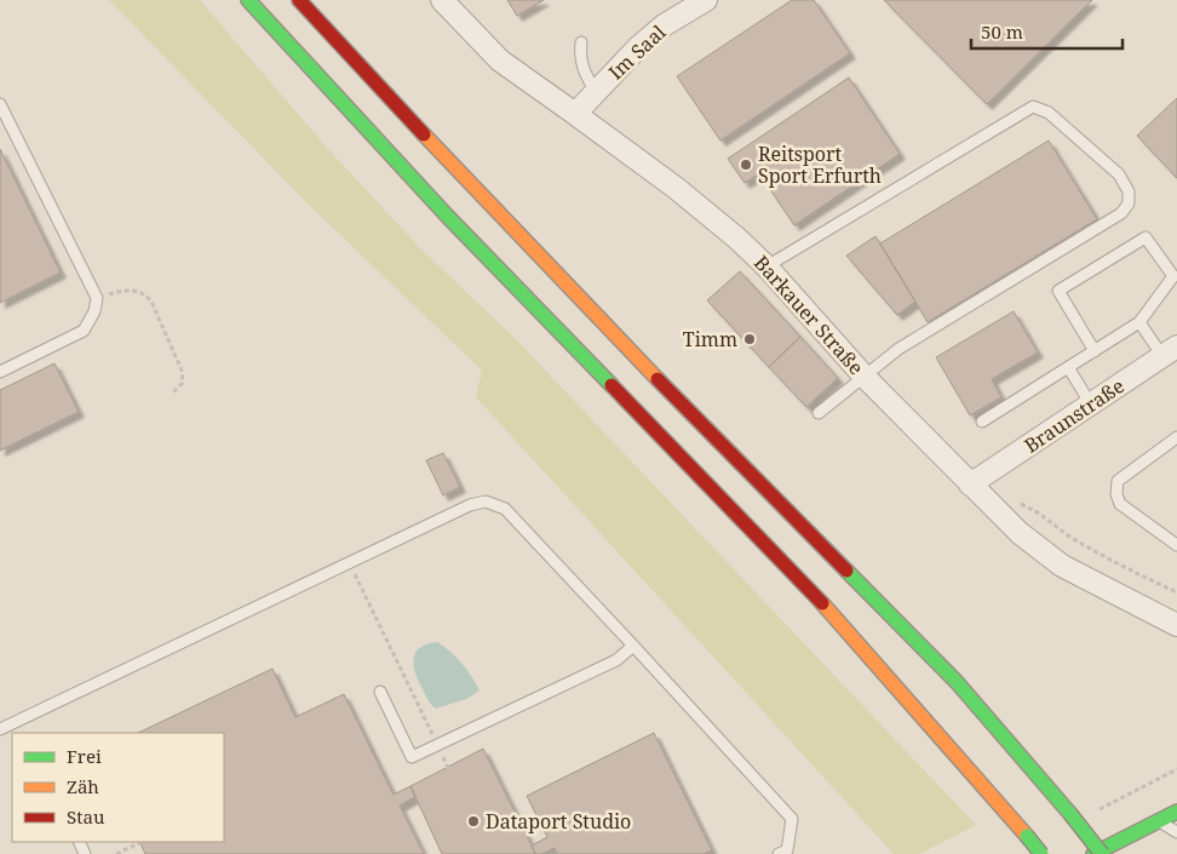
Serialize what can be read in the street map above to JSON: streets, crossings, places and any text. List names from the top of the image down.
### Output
{
  "streets": {
    "street": ["Im Saal", "Barkauer Straße", "Braunstraße"]
  },
  "crossings": [
    ["Im Saal", "Barkauer Straße"],
    ["Barkauer Straße", "Braunstraße"]
  ],
  "places": ["Reitsport Sport Erfurth", "Timm", "Dataport Studio"],
  "legend": ["Frei", "Zäh", "Stau"],
  "scale_bar": "50 m"
}
